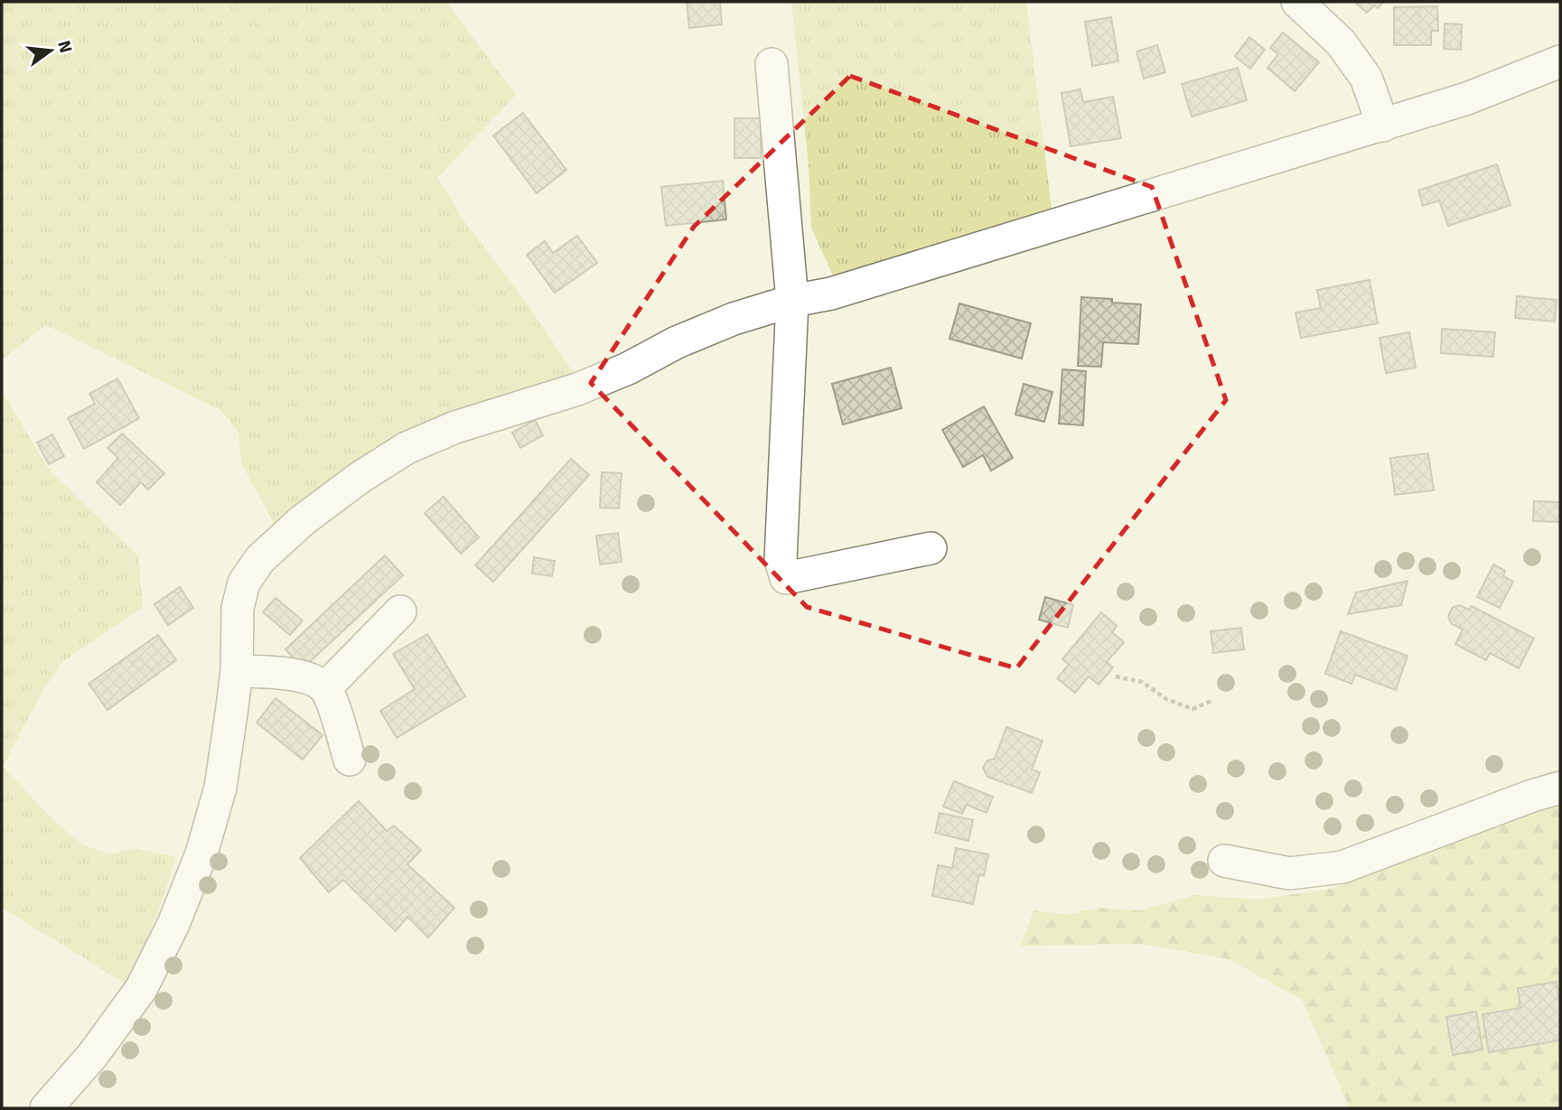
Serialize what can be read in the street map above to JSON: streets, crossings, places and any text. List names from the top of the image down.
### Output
{
  "north": "right"
}
